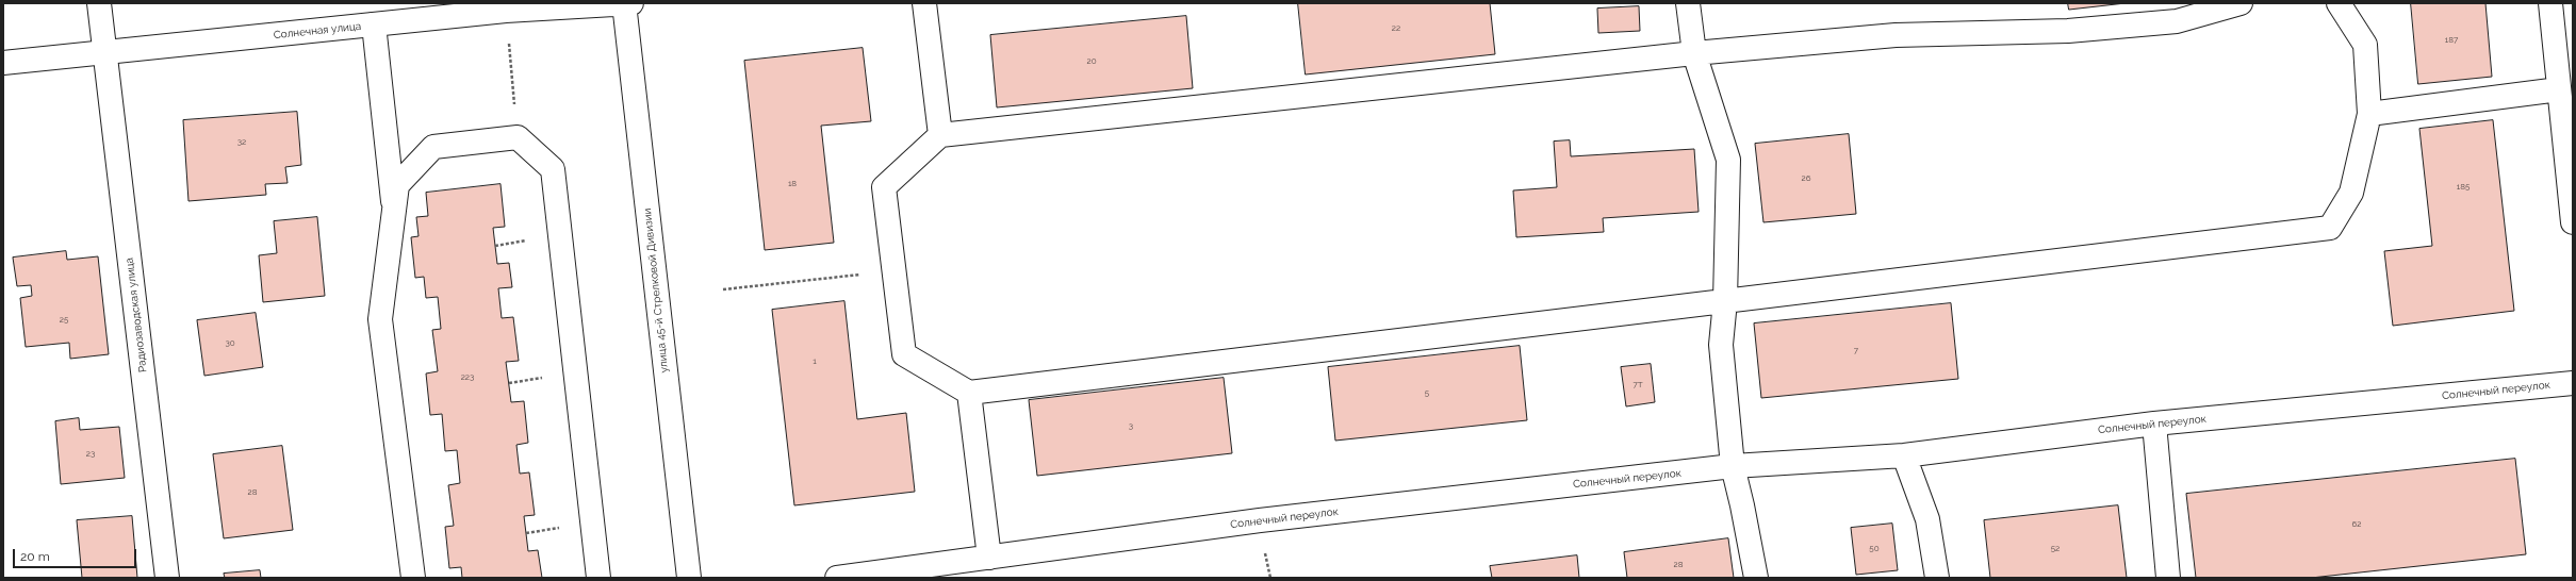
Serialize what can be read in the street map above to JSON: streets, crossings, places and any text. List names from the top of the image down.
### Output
{
  "streets": {
    "street": [
      "Солнечная улица",
      "улица 45-й Стрелковой Дивизии",
      "Радиозаводская улица",
      "Солнечный переулок"
    ]
  },
  "crossings": [
    ["Солнечная улица", "улица 45-й Стрелковой Дивизии"],
    ["Солнечная улица", "Радиозаводская улица"]
  ],
  "house_numbers": [
    "22",
    "187",
    "20",
    "32",
    "26",
    "18",
    "185",
    "25",
    "30",
    "7",
    "1",
    "223",
    "7Т",
    "5",
    "3",
    "23",
    "28",
    "62",
    "50",
    "52",
    "28"
  ],
  "scale_bar": "20 m"
}
